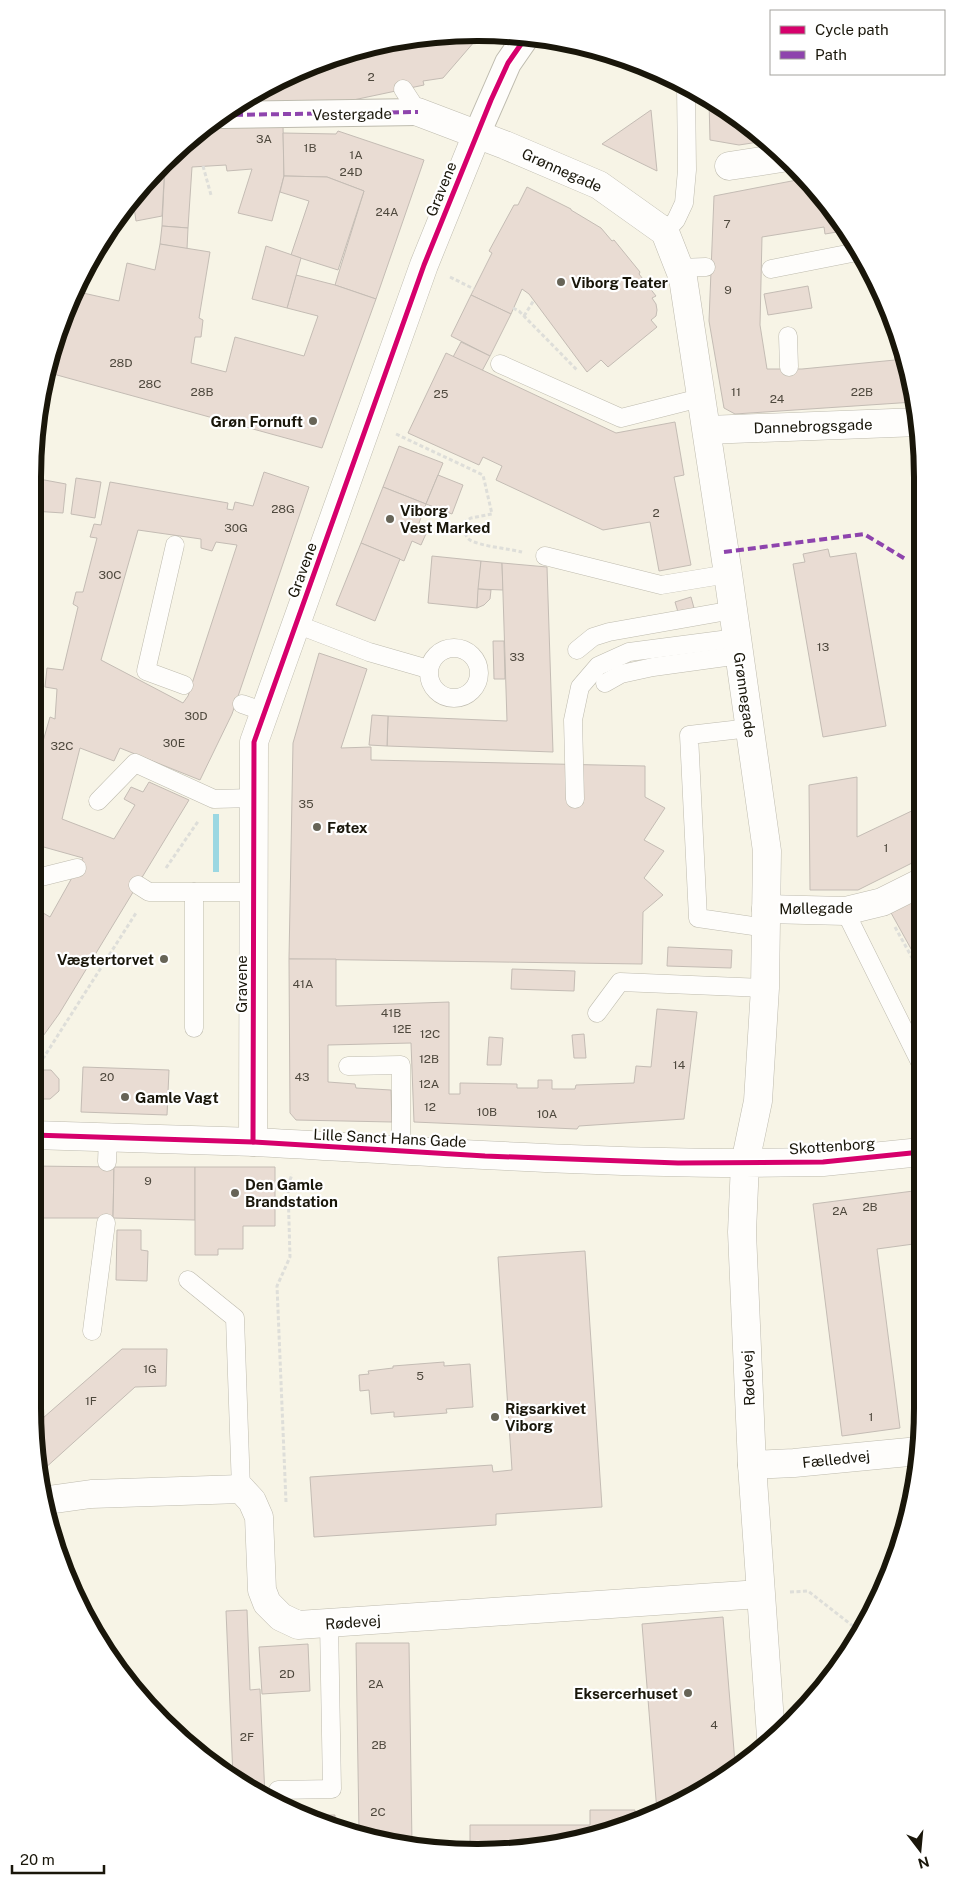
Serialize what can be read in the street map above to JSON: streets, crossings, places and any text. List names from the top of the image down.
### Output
{
  "streets": {
    "street": [
      "Vestergade",
      "Grønnegade",
      "Gravene",
      "Dannebrogsgade",
      "Møllegade",
      "Lille Sanct Hans Gade",
      "Skottenborg",
      "Rødevej",
      "Fælledvej"
    ]
  },
  "crossings": [
    ["Vestergade", "Grønnegade"],
    ["Vestergade", "Gravene"],
    ["Grønnegade", "Gravene"],
    ["Grønnegade", "Dannebrogsgade"],
    ["Grønnegade", "Møllegade"],
    ["Grønnegade", "Lille Sanct Hans Gade"],
    ["Grønnegade", "Skottenborg"],
    ["Grønnegade", "Rødevej"],
    ["Gravene", "Lille Sanct Hans Gade"],
    ["Lille Sanct Hans Gade", "Skottenborg"],
    ["Lille Sanct Hans Gade", "Rødevej"],
    ["Skottenborg", "Rødevej"],
    ["Rødevej", "Fælledvej"]
  ],
  "places": [
    "Viborg Teater",
    "Grøn Fornuft",
    "Viborg Vest Marked",
    "Føtex",
    "Vægtertorvet",
    "Gamle Vagt",
    "Den Gamle Brandstation",
    "Rigsarkivet Viborg",
    "Eksercerhuset"
  ],
  "house_numbers": [
    "2",
    "3A",
    "1B",
    "1A",
    "24D",
    "24A",
    "7",
    "9",
    "28D",
    "28C",
    "28B",
    "11",
    "22B",
    "25",
    "24",
    "28G",
    "2",
    "30G",
    "30C",
    "13",
    "33",
    "30D",
    "30E",
    "32C",
    "35",
    "1",
    "41A",
    "41B",
    "12E",
    "12C",
    "12B",
    "14",
    "20",
    "43",
    "12A",
    "12",
    "10B",
    "10A",
    "9",
    "2B",
    "2A",
    "1G",
    "5",
    "1F",
    "1",
    "2D",
    "2A",
    "4",
    "2F",
    "2B",
    "2C"
  ],
  "legend": ["Cycle path", "Path"],
  "scale_bar": "20 m",
  "north": "bottom"
}
